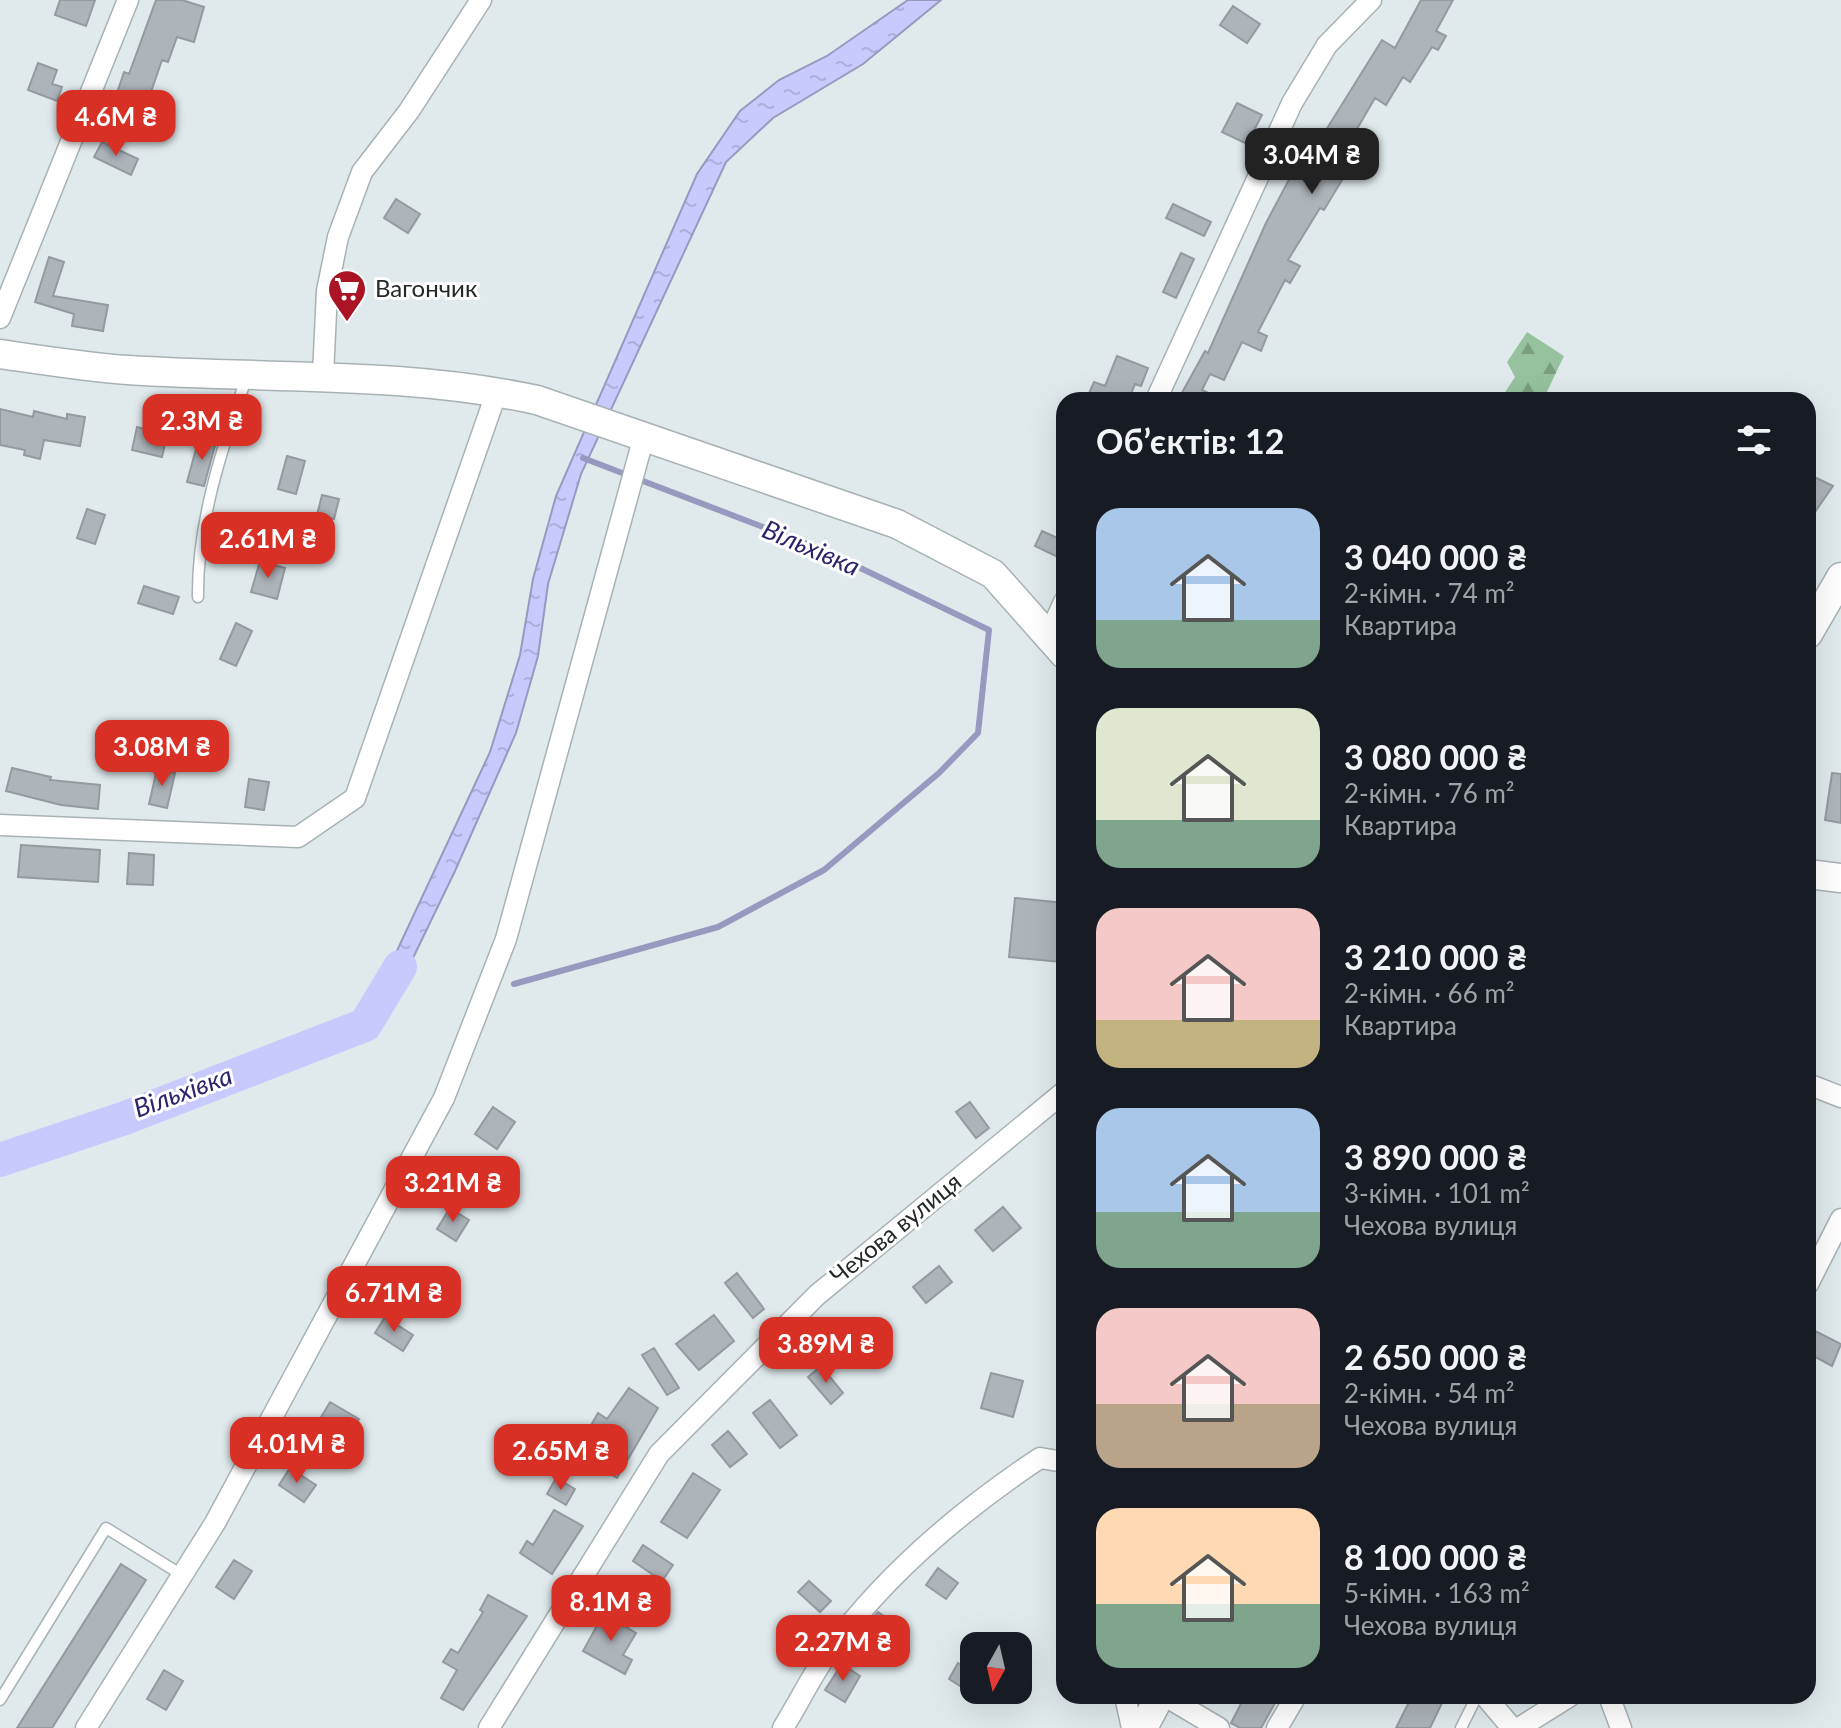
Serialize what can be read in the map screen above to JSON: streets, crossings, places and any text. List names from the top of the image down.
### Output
{
  "streets": {
    "street": ["Чехова вулиця"]
  },
  "water": ["Вільхівка"],
  "places": {
    "supermarket": ["Вагончик"]
  },
  "north": "bottom",
  "page": {
    "price": [
      "4.6M ₴",
      "3.04M ₴",
      "2.3M ₴",
      "2.61M ₴",
      "3.08M ₴",
      "3.21M ₴",
      "6.71M ₴",
      "3.89M ₴",
      "4.01M ₴",
      "2.65M ₴",
      "8.1M ₴",
      "2.27M ₴"
    ],
    "heading": "Об’єктів: 12",
    "list": [
      {
        "name": "3 040 000 ₴",
        "note": "2-кімн. · 74 m² · Квартира"
      },
      {
        "name": "3 080 000 ₴",
        "note": "2-кімн. · 76 m² · Квартира"
      },
      {
        "name": "3 210 000 ₴",
        "note": "2-кімн. · 66 m² · Квартира"
      },
      {
        "name": "3 890 000 ₴",
        "note": "3-кімн. · 101 m² · Чехова вулиця"
      },
      {
        "name": "2 650 000 ₴",
        "note": "2-кімн. · 54 m² · Чехова вулиця"
      },
      {
        "name": "8 100 000 ₴",
        "note": "5-кімн. · 163 m² · Чехова вулиця"
      }
    ]
  }
}
